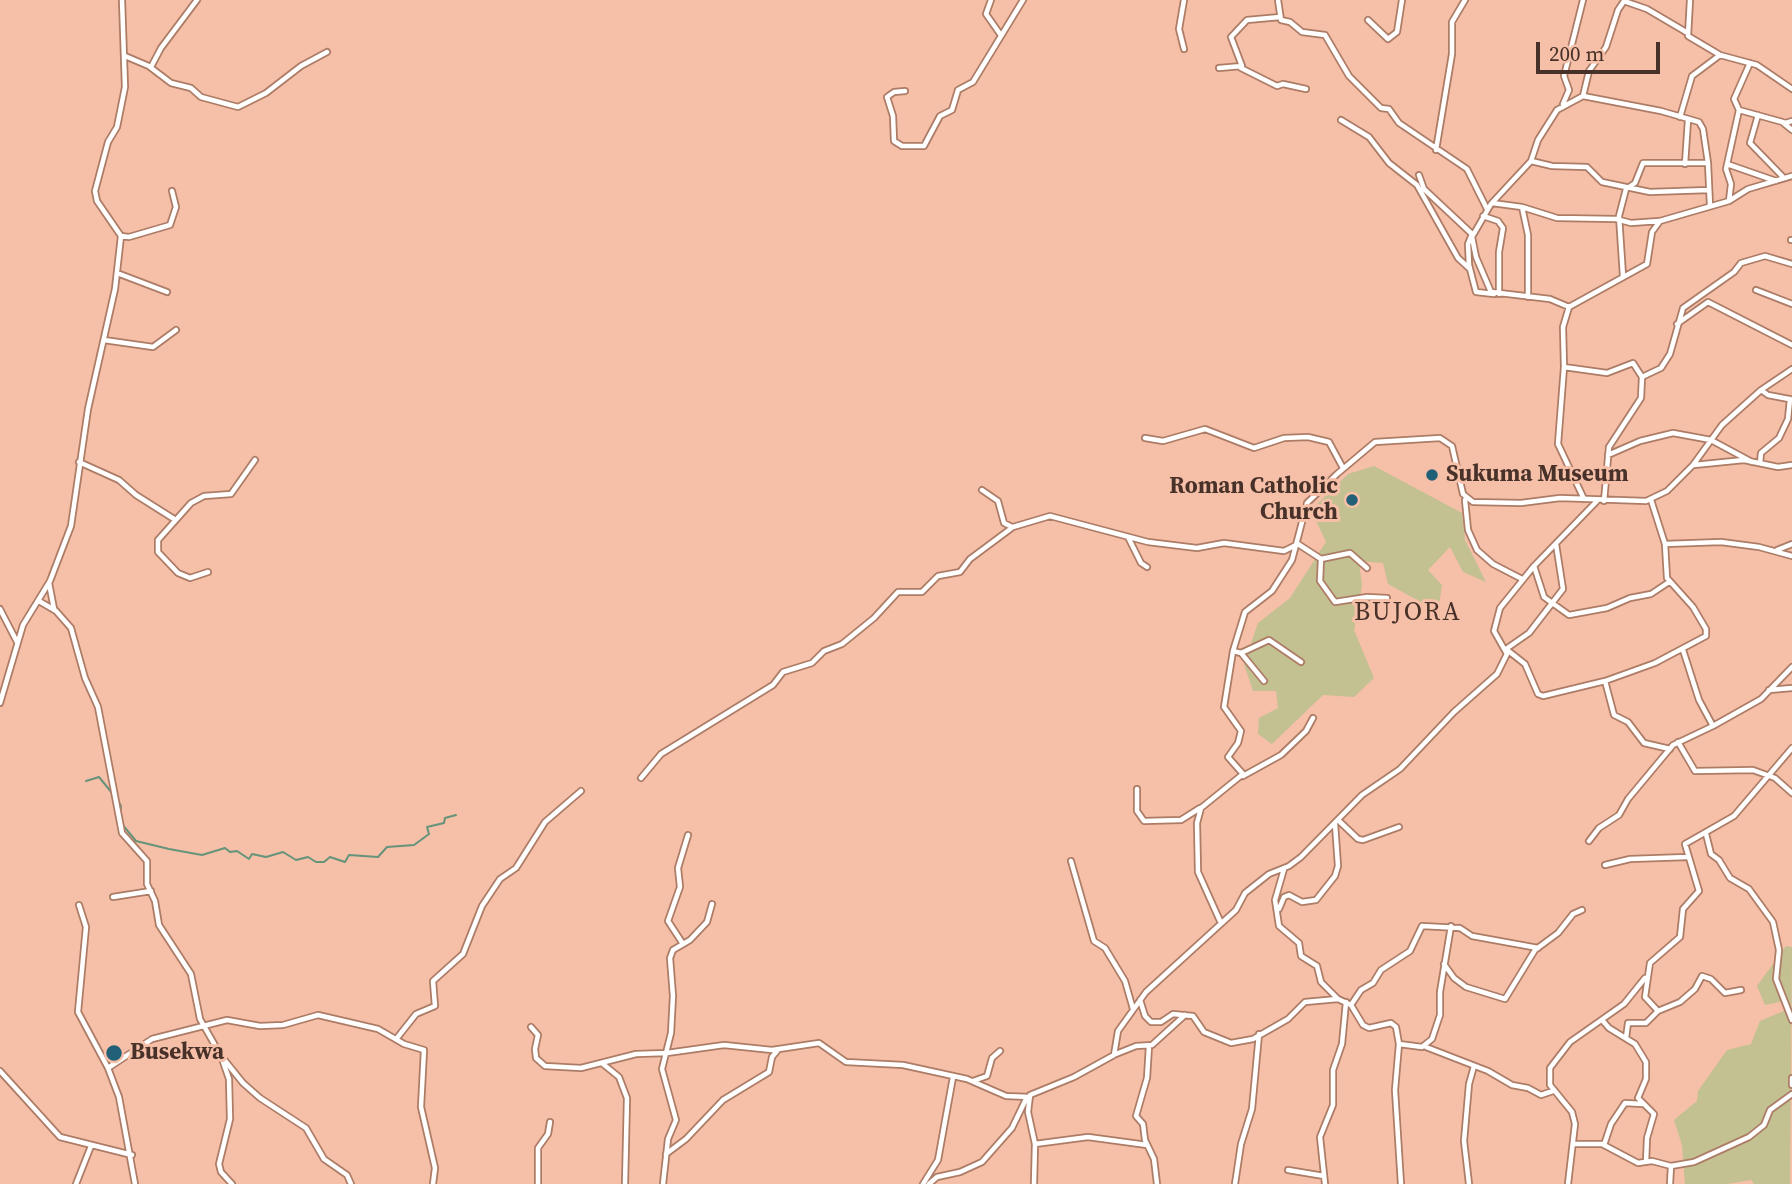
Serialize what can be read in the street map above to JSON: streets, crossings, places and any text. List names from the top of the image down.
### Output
{
  "districts": ["BUJORA"],
  "places": ["Sukuma Museum", "Roman Catholic Church", "Busekwa"],
  "scale_bar": "200 m"
}
